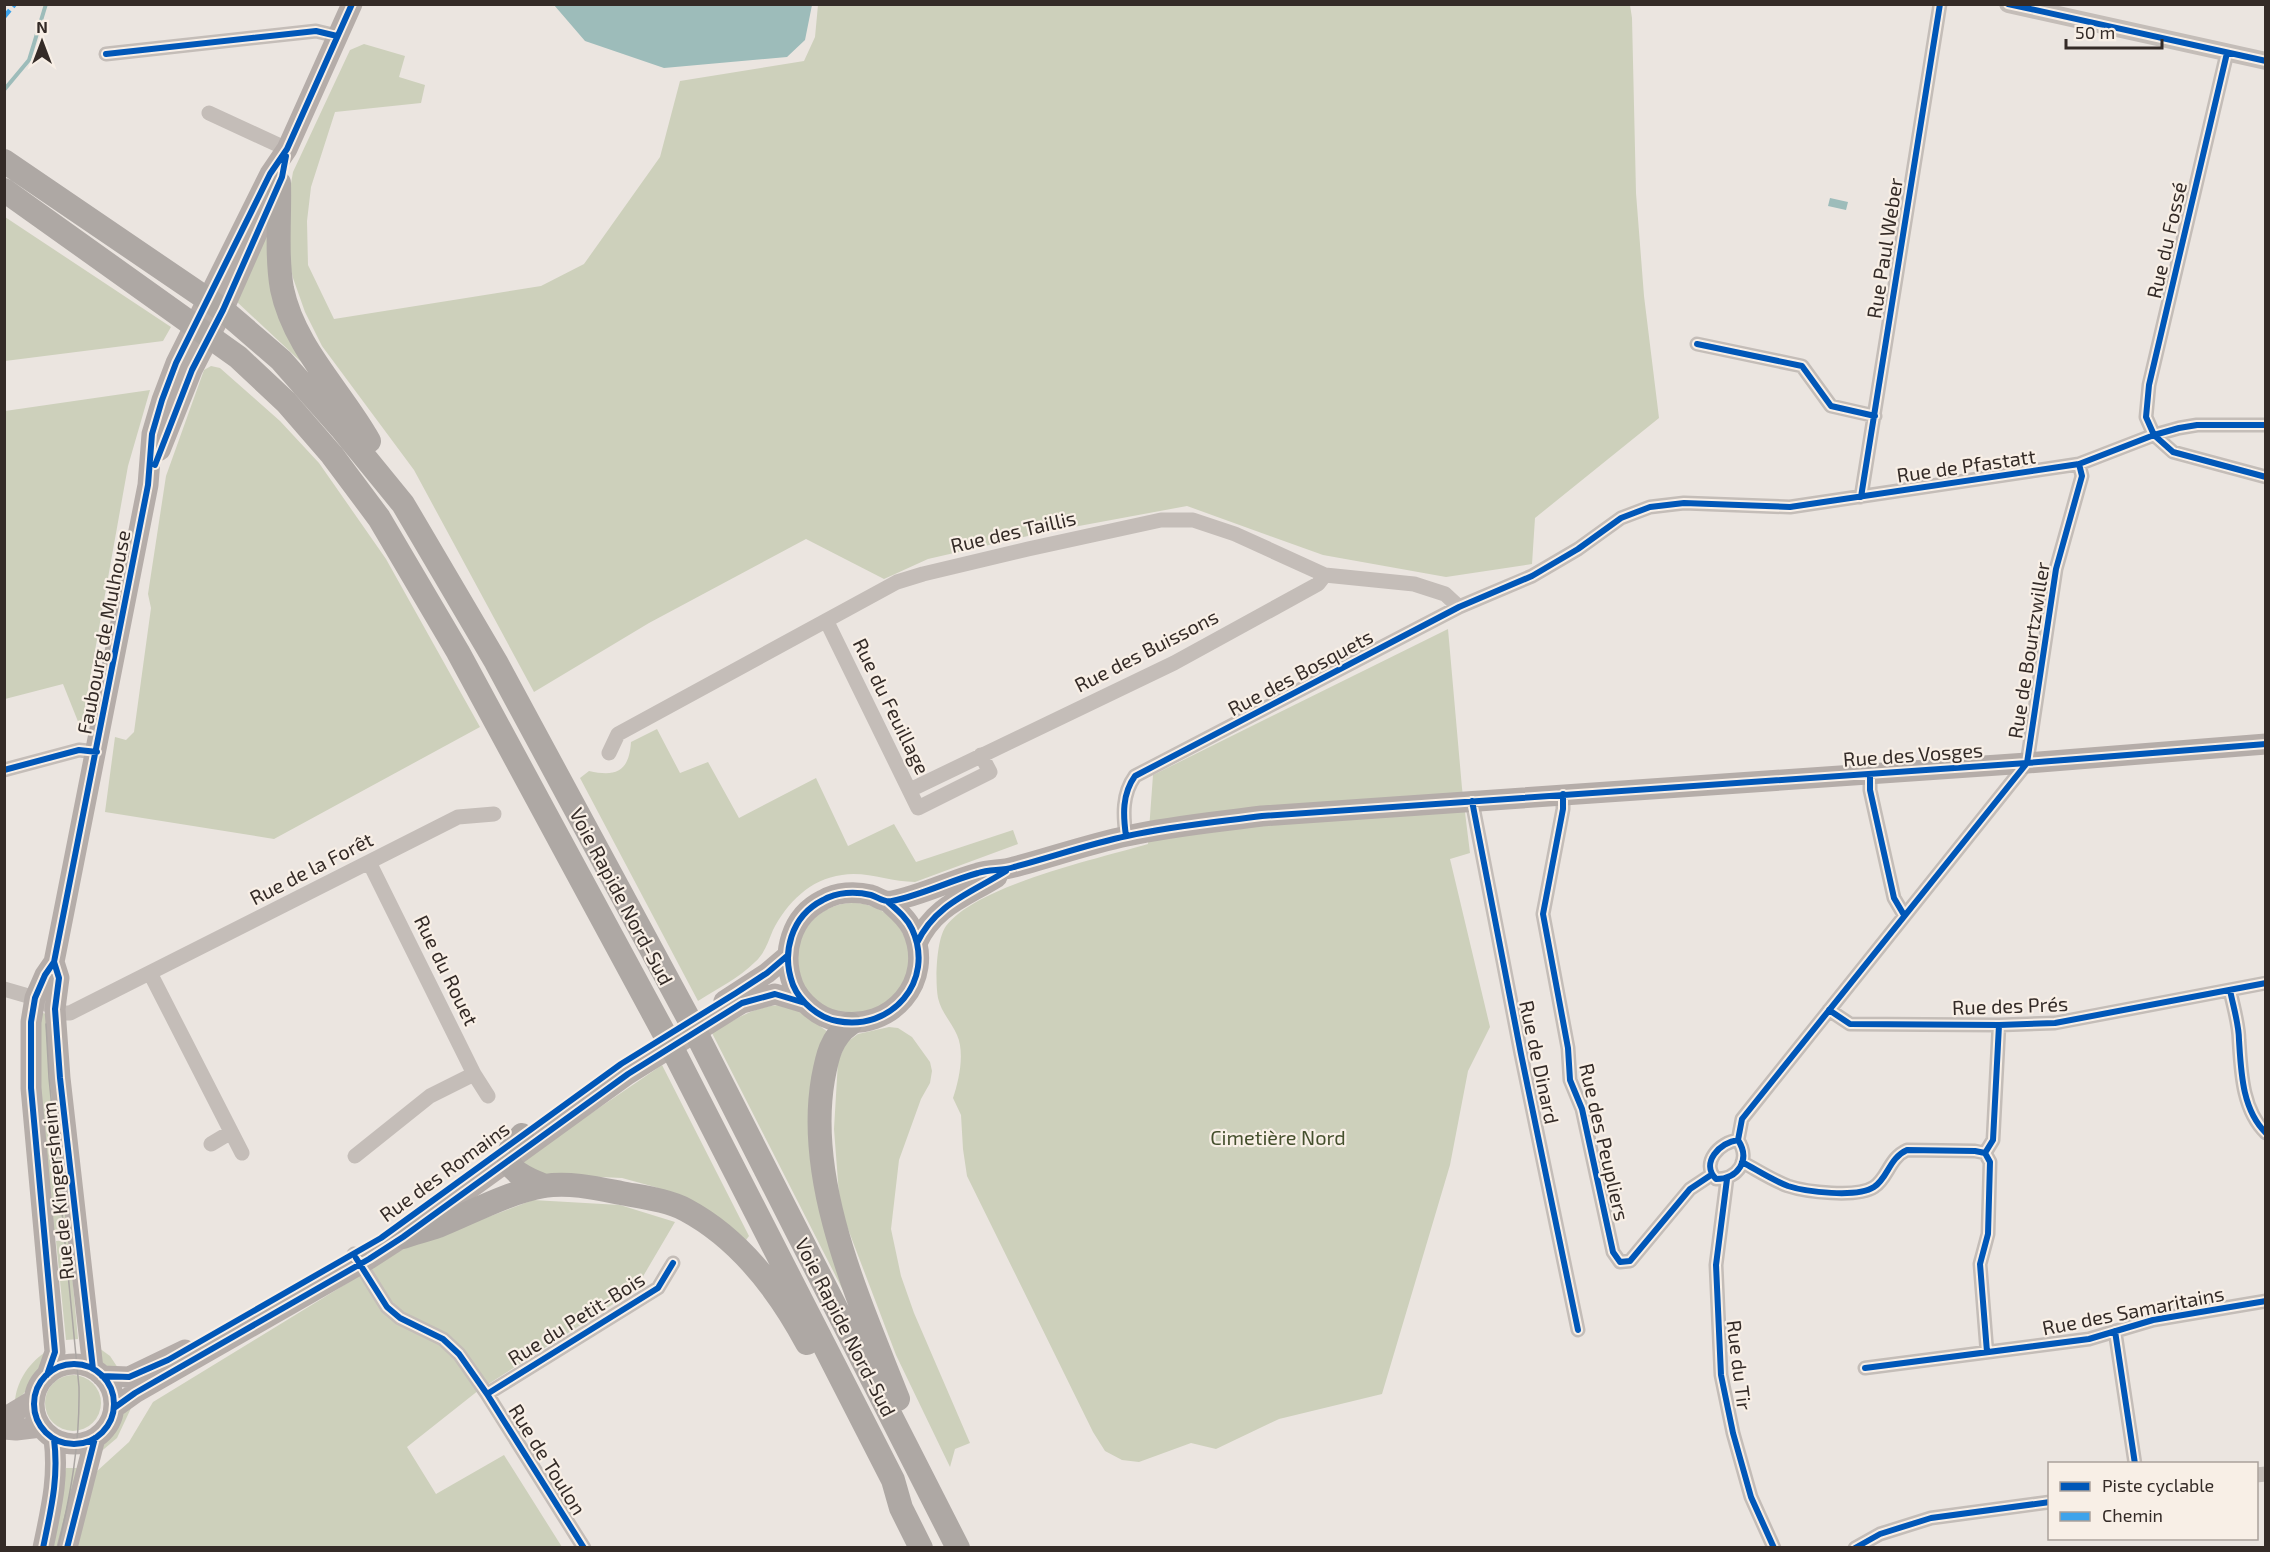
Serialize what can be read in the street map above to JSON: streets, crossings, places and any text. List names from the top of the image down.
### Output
{
  "streets": {
    "highway": ["Voie Rapide Nord-Sud"],
    "main road": [
      "Faubourg de Mulhouse",
      "Rue des Vosges",
      "Rue des Romains",
      "Rue de Kingersheim"
    ],
    "street": [
      "Rue du Fossé",
      "Rue Paul Weber",
      "Rue de Pfastatt",
      "Rue des Taillis",
      "Rue des Buissons",
      "Rue de Bourtzwiller",
      "Rue des Bosquets",
      "Rue du Feuillage",
      "Rue de la Forêt",
      "Rue du Rouet",
      "Rue des Prés",
      "Rue de Dinard",
      "Rue des Peupliers",
      "Rue des Samaritains",
      "Rue du Petit-Bois",
      "Rue du Tir",
      "Rue de Toulon"
    ]
  },
  "crossings": [
    ["Rue du Fossé", "Rue de Pfastatt"],
    ["Rue Paul Weber", "Rue de Pfastatt"],
    ["Rue de Pfastatt", "Rue de Bourtzwiller"],
    ["Rue de Pfastatt", "Rue des Bosquets"],
    ["Rue des Taillis", "Rue des Buissons"],
    ["Rue des Taillis", "Rue des Bosquets"],
    ["Rue des Taillis", "Rue du Feuillage"],
    ["Faubourg de Mulhouse", "Voie Rapide Nord-Sud"],
    ["Faubourg de Mulhouse", "Rue de Kingersheim"],
    ["Rue des Buissons", "Rue du Feuillage"],
    ["Rue de Bourtzwiller", "Rue des Vosges"],
    ["Rue de Bourtzwiller", "Rue des Prés"],
    ["Rue de Bourtzwiller", "Rue des Peupliers"],
    ["Rue de Bourtzwiller", "Rue du Tir"],
    ["Rue des Bosquets", "Rue des Vosges"],
    ["Rue des Vosges", "Rue de Dinard"],
    ["Rue des Vosges", "Rue des Peupliers"],
    ["Rue de la Forêt", "Rue du Rouet"],
    ["Rue de la Forêt", "Rue de Kingersheim"],
    ["Rue des Peupliers", "Rue du Tir"],
    ["Rue des Romains", "Rue de Kingersheim"],
    ["Rue des Romains", "Rue de Toulon"],
    ["Rue du Petit-Bois", "Rue de Toulon"]
  ],
  "parks": ["Cimetière Nord"],
  "legend": ["Piste cyclable", "Chemin"],
  "scale_bar": "50 m",
  "north": "top"
}
